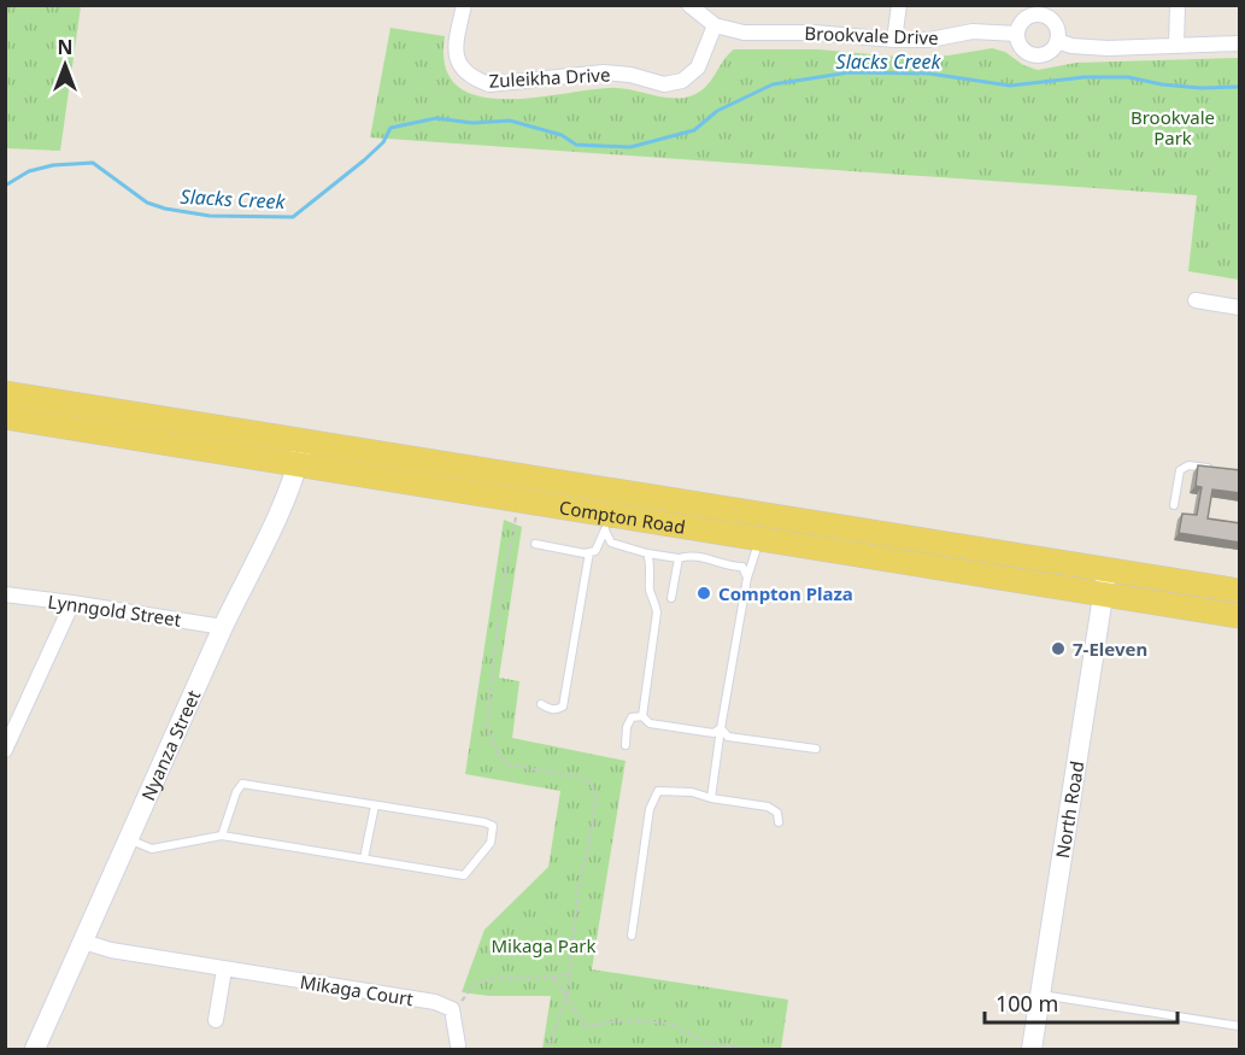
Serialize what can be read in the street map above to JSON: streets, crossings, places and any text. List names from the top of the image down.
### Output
{
  "streets": {
    "main road": ["Compton Road"],
    "street": [
      "Brookvale Drive",
      "Zuleikha Drive",
      "Lynngold Street",
      "Nyanza Street",
      "North Road",
      "Mikaga Court"
    ]
  },
  "crossings": [
    ["Brookvale Drive", "Zuleikha Drive"],
    ["Compton Road", "Nyanza Street"],
    ["Compton Road", "North Road"],
    ["Lynngold Street", "Nyanza Street"],
    ["Nyanza Street", "Mikaga Court"]
  ],
  "water": ["Slacks Creek"],
  "parks": ["Brookvale Park", "Mikaga Park"],
  "places": ["Compton Plaza", "7-Eleven"],
  "scale_bar": "100 m",
  "north": "top"
}
